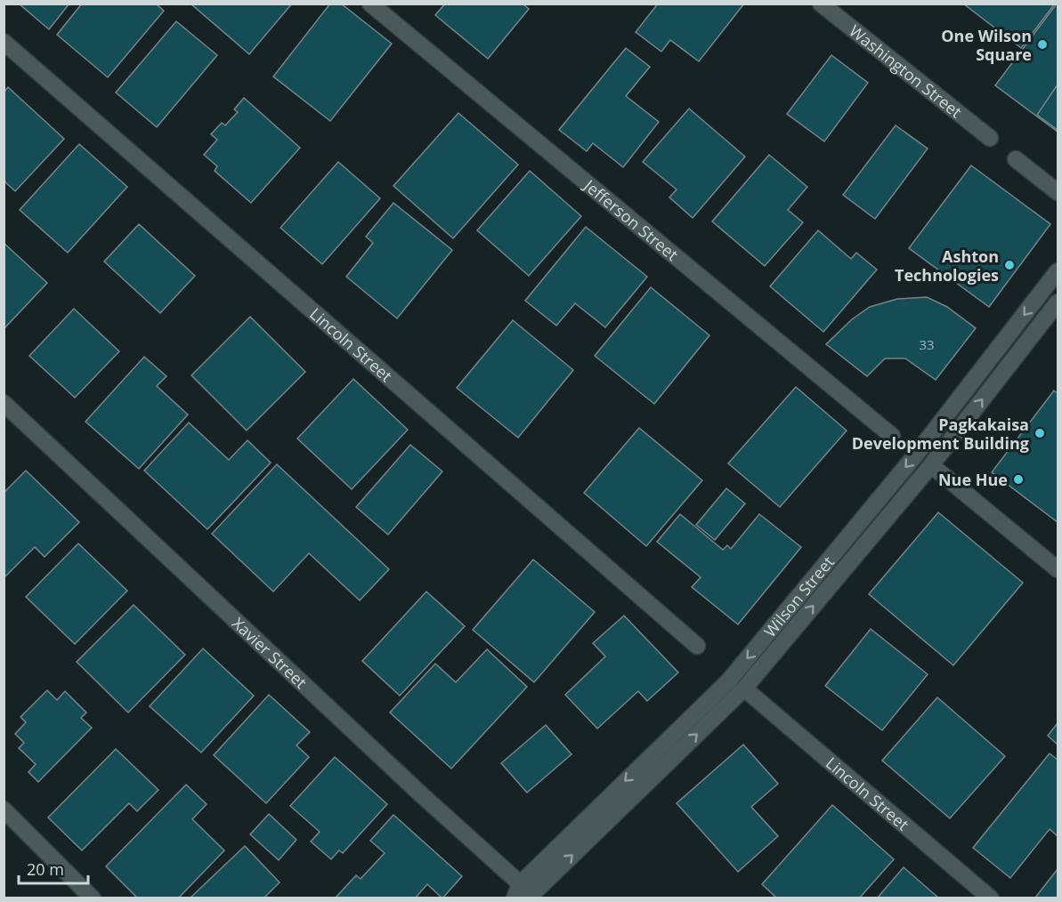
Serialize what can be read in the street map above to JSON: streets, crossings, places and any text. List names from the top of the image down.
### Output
{
  "streets": {
    "street": [
      "Washington Street",
      "Jefferson Street",
      "Lincoln Street",
      "Wilson Street",
      "Xavier Street"
    ]
  },
  "crossings": [
    ["Lincoln Street", "Wilson Street"],
    ["Wilson Street", "Xavier Street"]
  ],
  "places": [
    "One Wilson Square",
    "Ashton Technologies",
    "Pagkakaisa Development Building",
    "Nue Hue"
  ],
  "house_numbers": ["33"],
  "scale_bar": "20 m"
}
